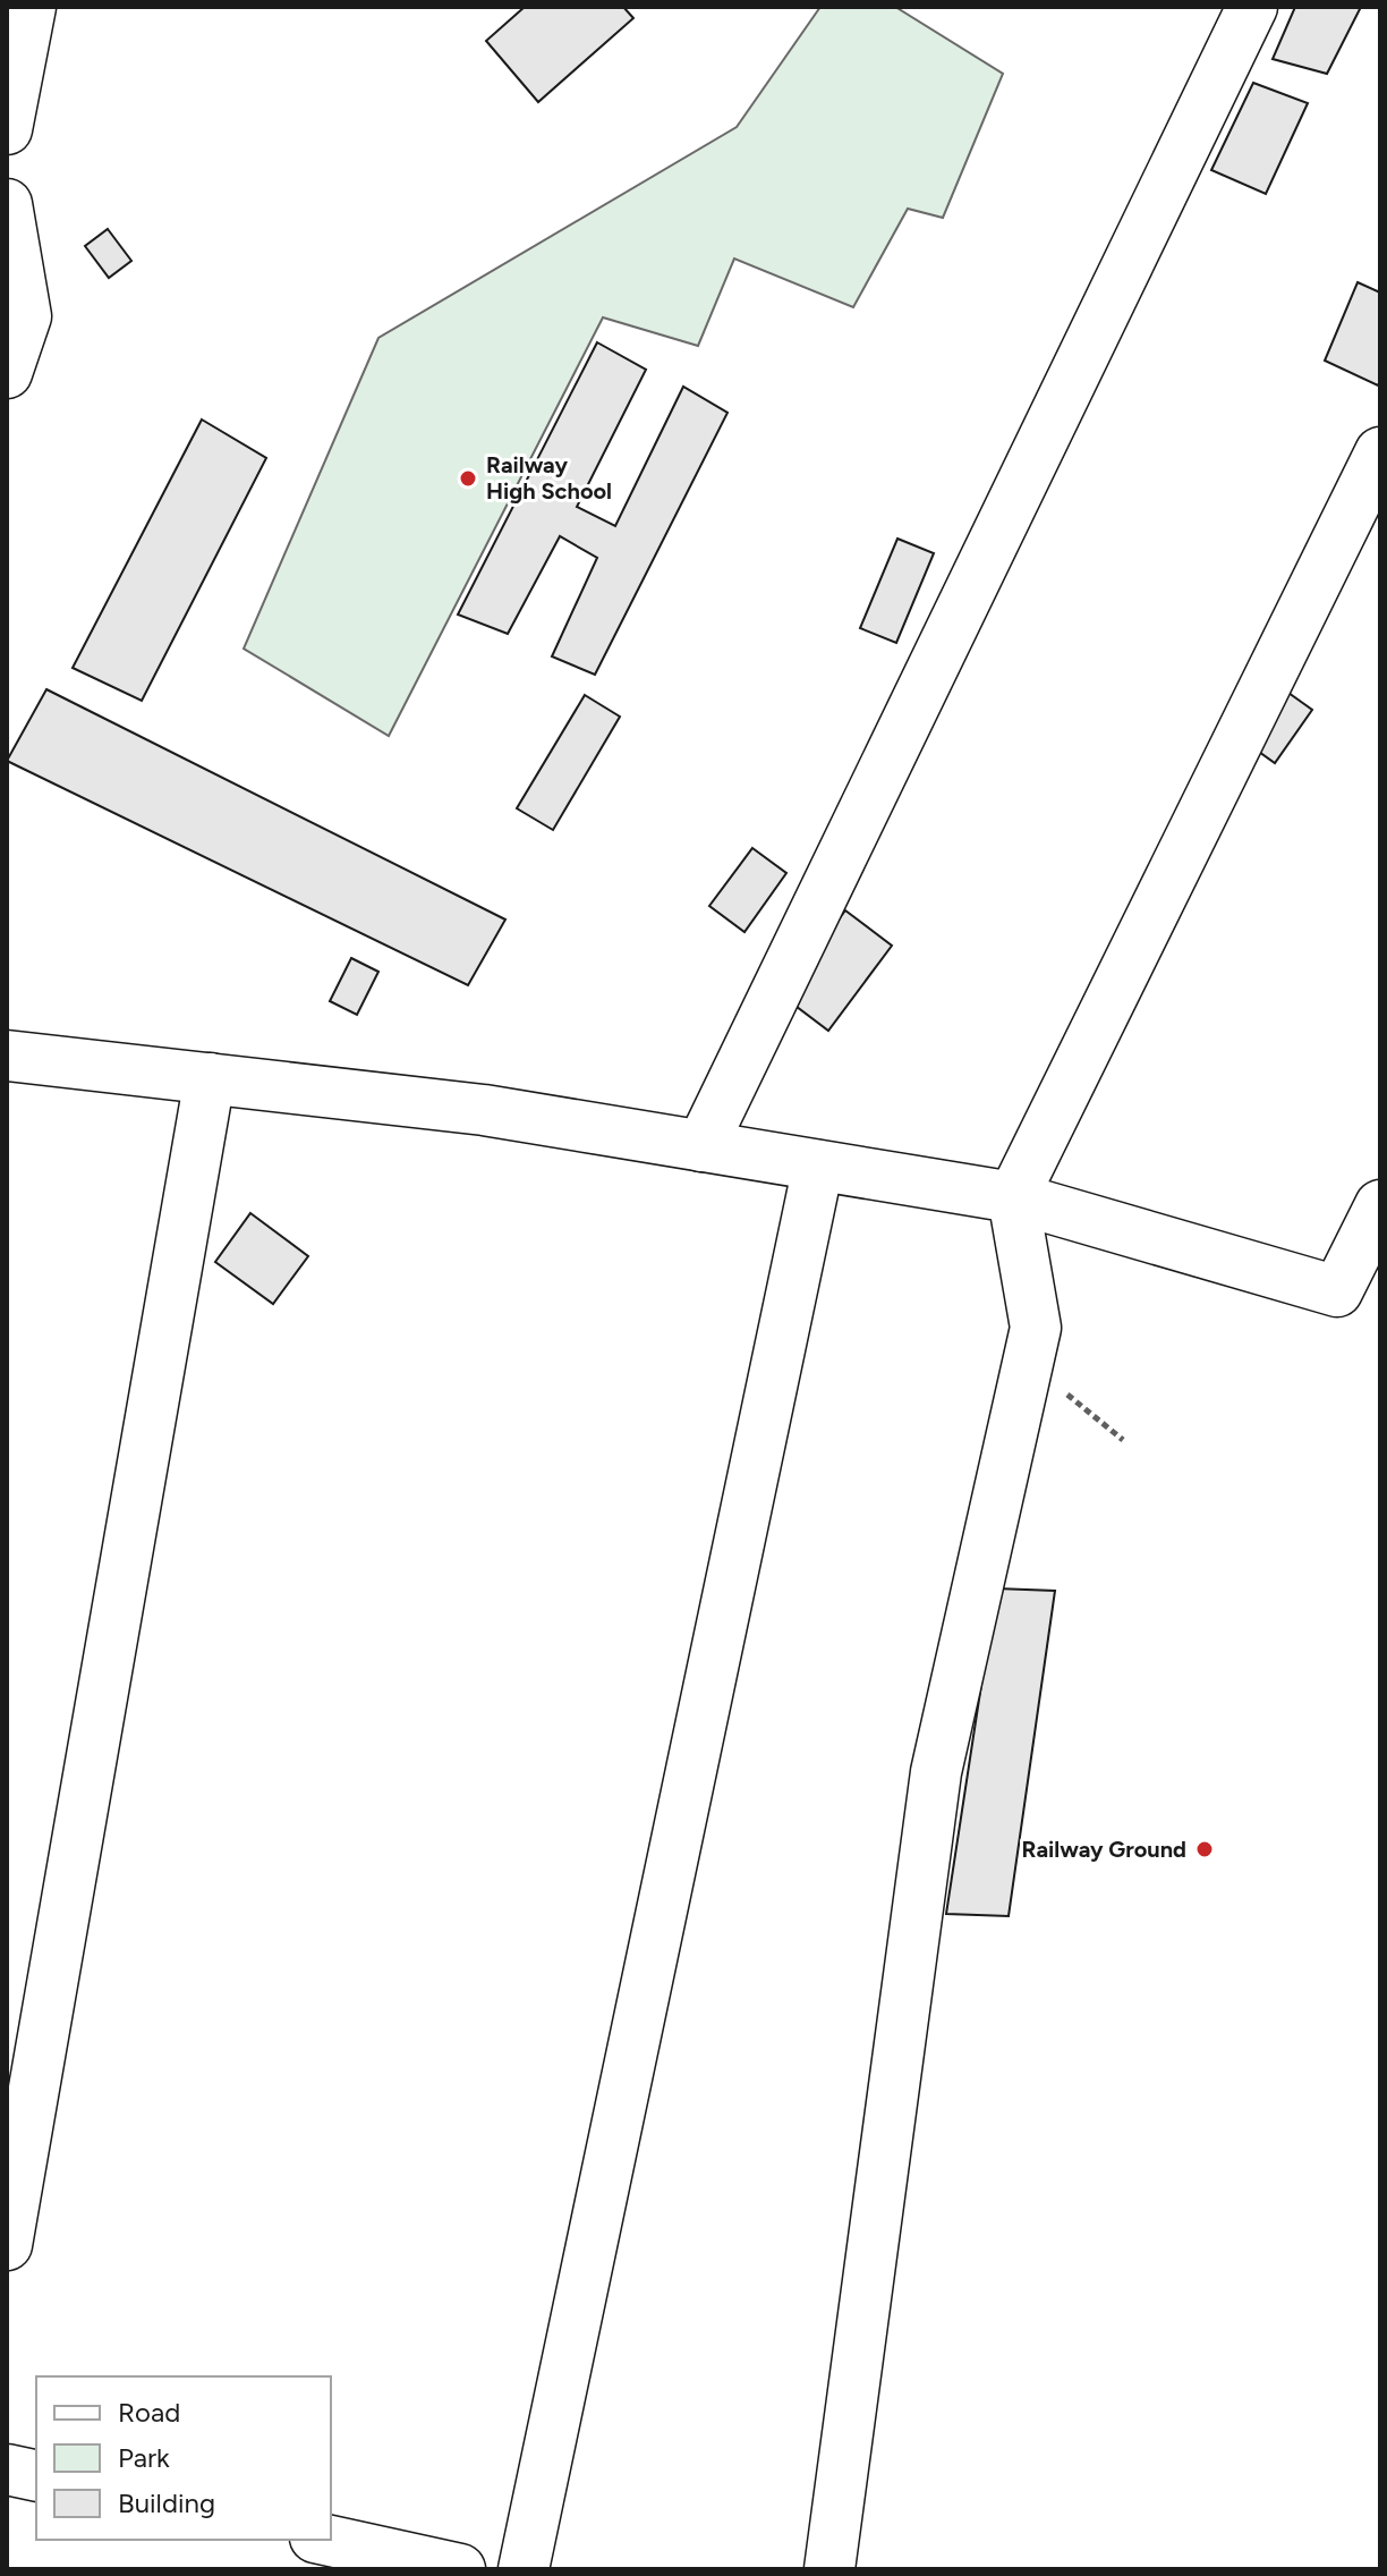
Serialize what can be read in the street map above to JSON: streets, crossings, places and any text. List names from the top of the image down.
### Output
{
  "places": ["Railway High School", "Railway Ground"],
  "legend": ["Road", "Park", "Building"]
}
